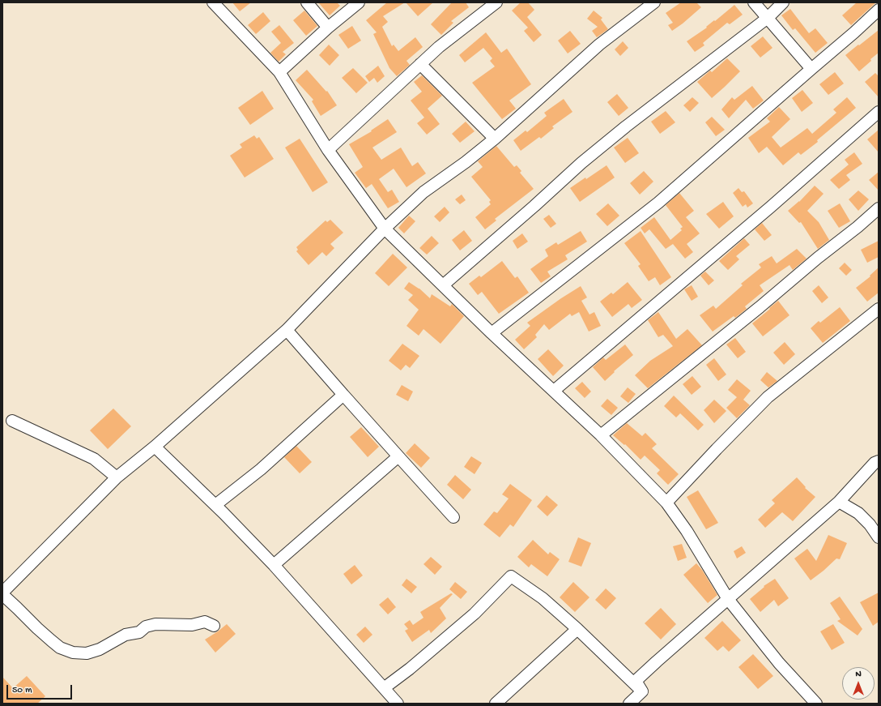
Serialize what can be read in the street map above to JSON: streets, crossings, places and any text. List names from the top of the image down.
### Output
{
  "scale_bar": "50 m",
  "north": "top"
}
